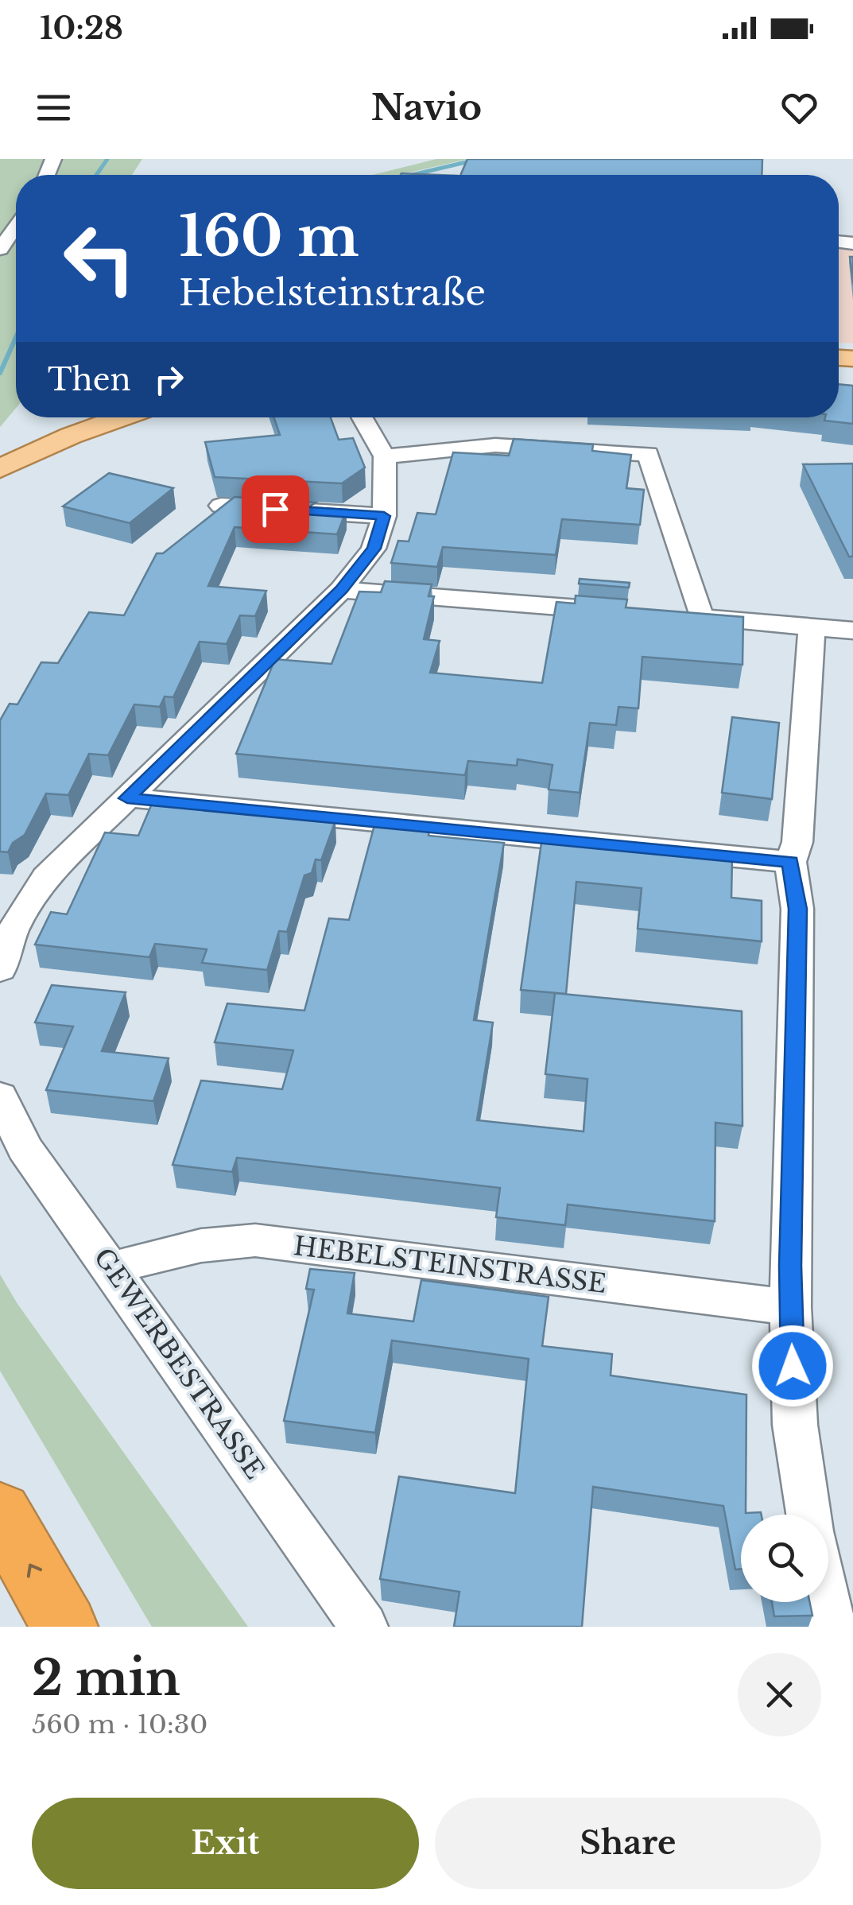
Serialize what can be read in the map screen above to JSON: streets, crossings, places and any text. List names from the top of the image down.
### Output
{
  "streets": {
    "street": ["HEBELSTEINSTRASSE", "GEWERBESTRASSE"]
  },
  "crossings": [
    ["HEBELSTEINSTRASSE", "GEWERBESTRASSE"]
  ],
  "page": {
    "status": "10:28",
    "header": "Navio",
    "turn": ["160 m", "Hebelsteinstraße"],
    "then": "Then",
    "heading": ["2 min", "560 m · 10:30"],
    "buttons": ["Exit", "Share"]
  }
}
